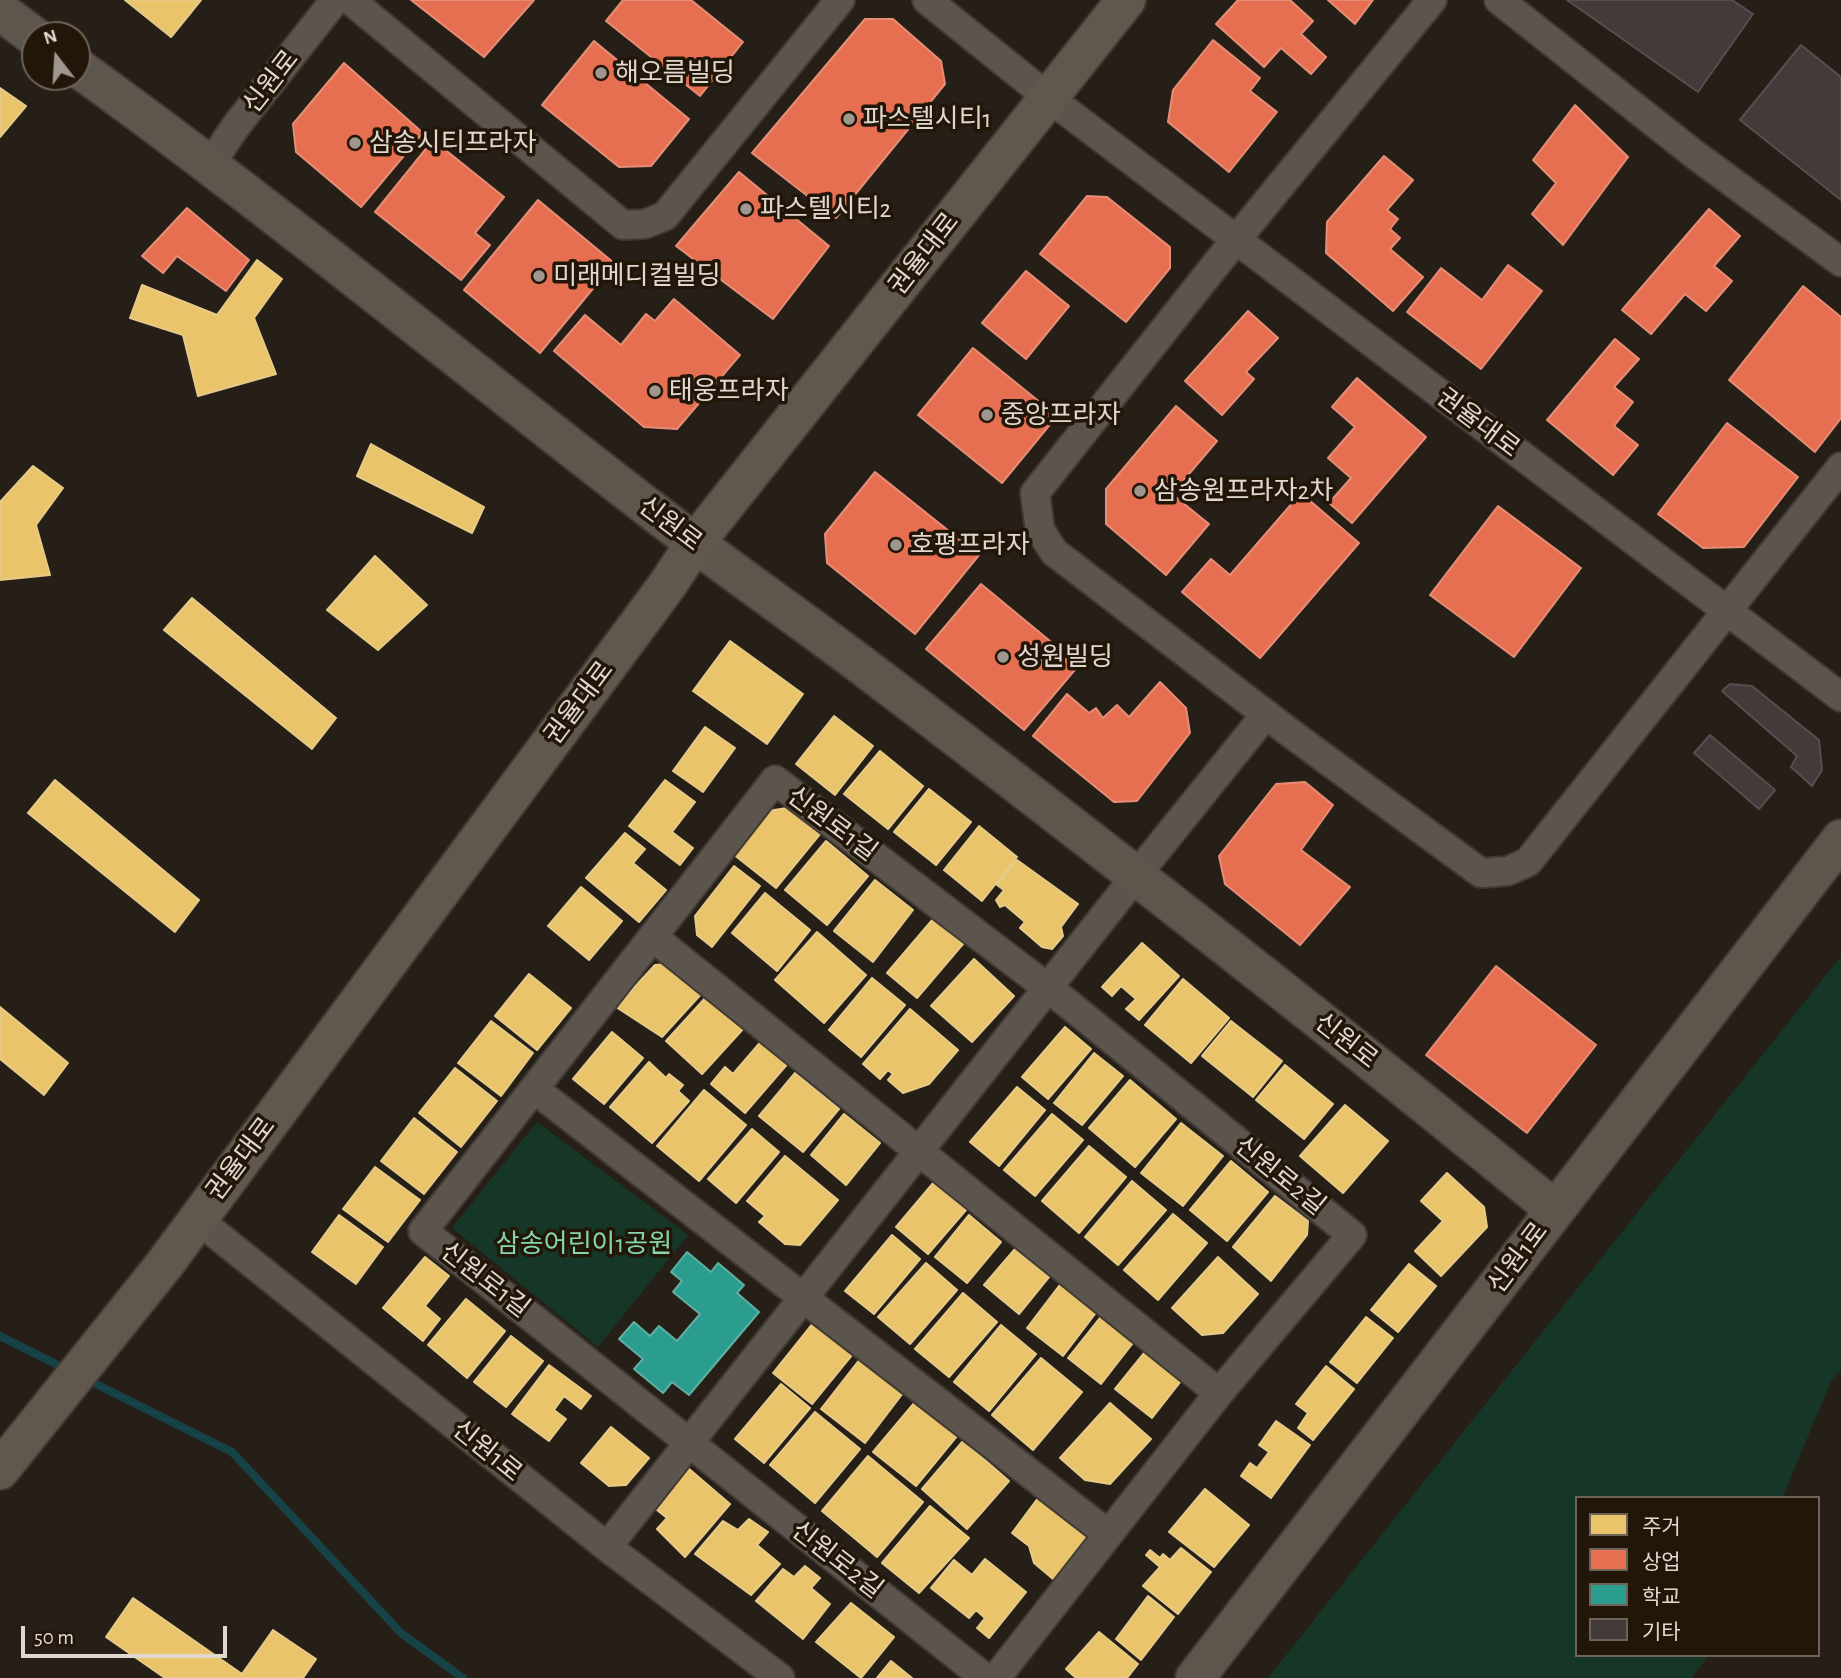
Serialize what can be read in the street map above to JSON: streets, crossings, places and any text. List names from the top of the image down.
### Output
{
  "streets": {
    "main road": ["권율대로"],
    "street": [
      "신원로",
      "신원로1길",
      "신원로2길",
      "신원1로"
    ]
  },
  "crossings": [
    ["신원로", "권율대로"],
    ["신원로", "신원1로"],
    ["권율대로", "신원1로"],
    ["신원로1길", "신원로2길"]
  ],
  "parks": ["삼송어린이1공원"],
  "places": [
    "해오름빌딩",
    "파스텔시티1",
    "삼송시티프라자",
    "파스텔시티2",
    "미래메디컬빌딩",
    "태웅프라자",
    "중앙프라자",
    "삼송원프라자2차",
    "호평프라자",
    "성원빌딩"
  ],
  "legend": [
    "주거",
    "상업",
    "학교",
    "기타"
  ],
  "scale_bar": "50 m",
  "north": "top"
}
